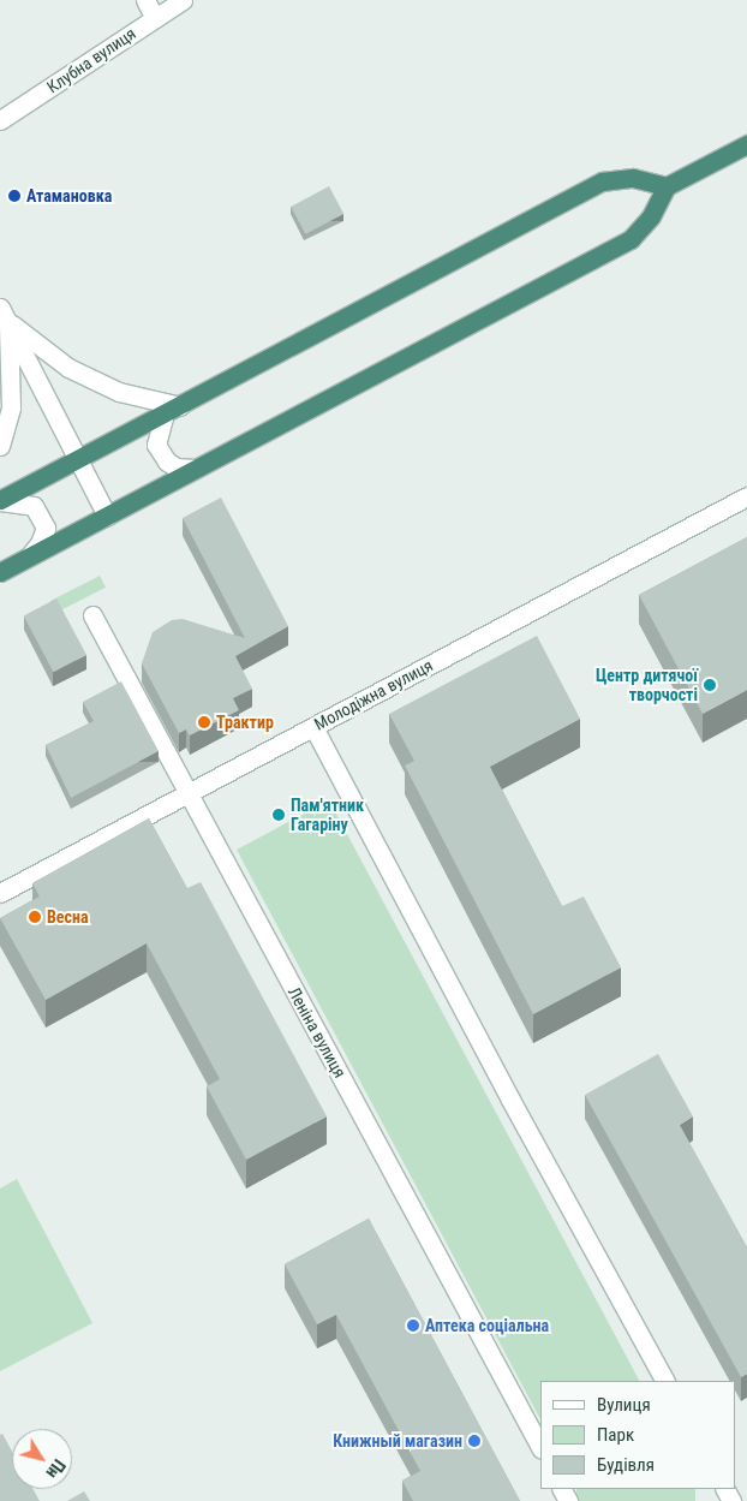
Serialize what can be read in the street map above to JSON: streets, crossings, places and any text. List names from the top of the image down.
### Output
{
  "streets": {
    "street": ["Клубна вулиця", "Молодіжна вулиця", "Леніна вулиця"]
  },
  "crossings": [
    ["Молодіжна вулиця", "Леніна вулиця"]
  ],
  "places": [
    "Атамановка",
    "Центр дитячої творчості",
    "Трактир",
    "Пам'ятник Гагаріну",
    "Весна",
    "Аптека соціальна",
    "Книжный магазин"
  ],
  "legend": ["Вулиця", "Парк", "Будівля"],
  "north": "bottom right"
}
